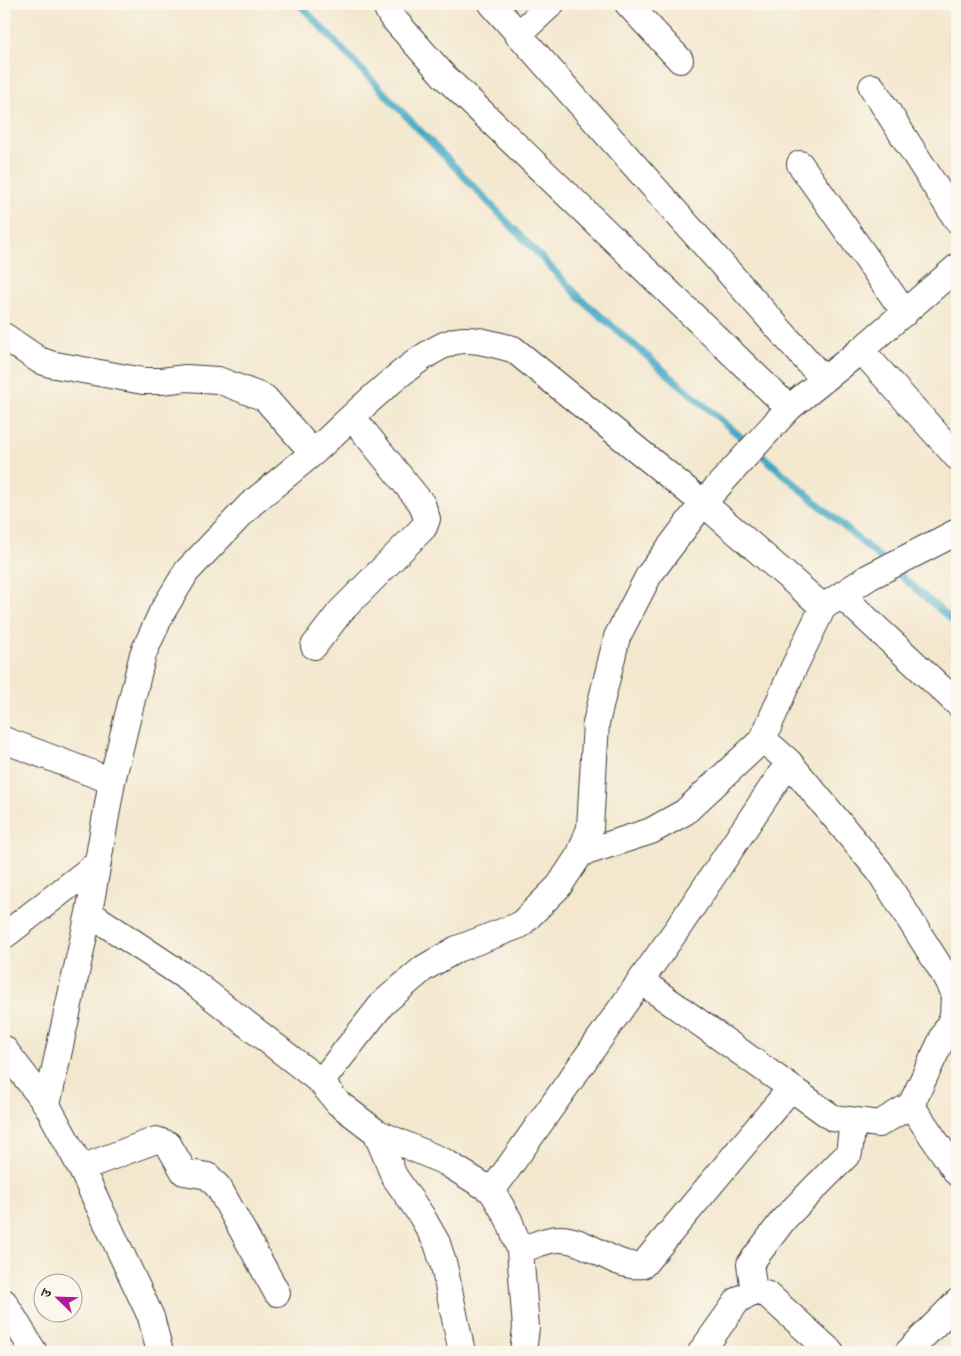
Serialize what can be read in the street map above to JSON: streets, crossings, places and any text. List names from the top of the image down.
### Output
{
  "north": "top left"
}
